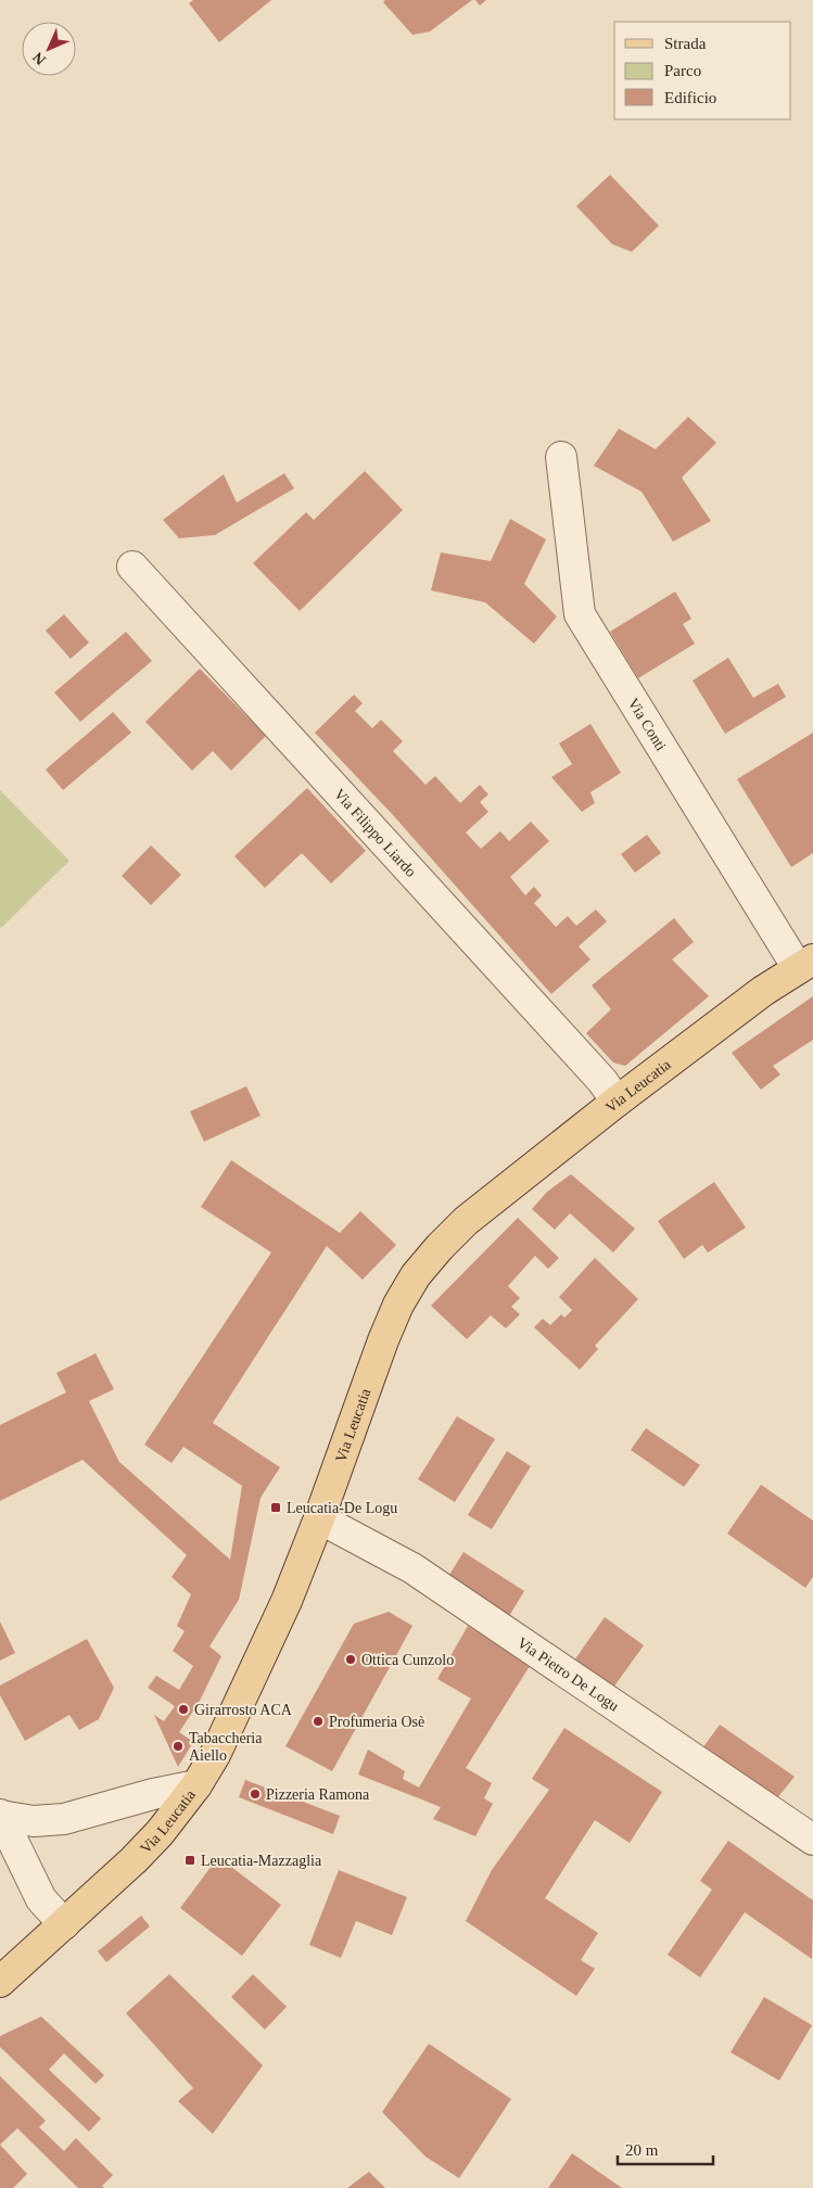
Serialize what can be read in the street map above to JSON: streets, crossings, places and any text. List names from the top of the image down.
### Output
{
  "streets": {
    "main road": ["Via Leucatia"],
    "street": ["Via Conti", "Via Filippo Liardo", "Via Pietro De Logu"]
  },
  "crossings": [
    ["Via Conti", "Via Leucatia"],
    ["Via Filippo Liardo", "Via Leucatia"],
    ["Via Leucatia", "Via Pietro De Logu"]
  ],
  "places": {
    "transit": ["Leucatia-De Logu", "Leucatia-Mazzaglia"],
    "other": [
      "Ottica Cunzolo",
      "Girarrosto ACA",
      "Profumeria Osè",
      "Tabaccheria Aiello",
      "Pizzeria Ramona"
    ]
  },
  "legend": ["Strada", "Parco", "Edificio"],
  "scale_bar": "20 m",
  "north": "bottom left"
}
